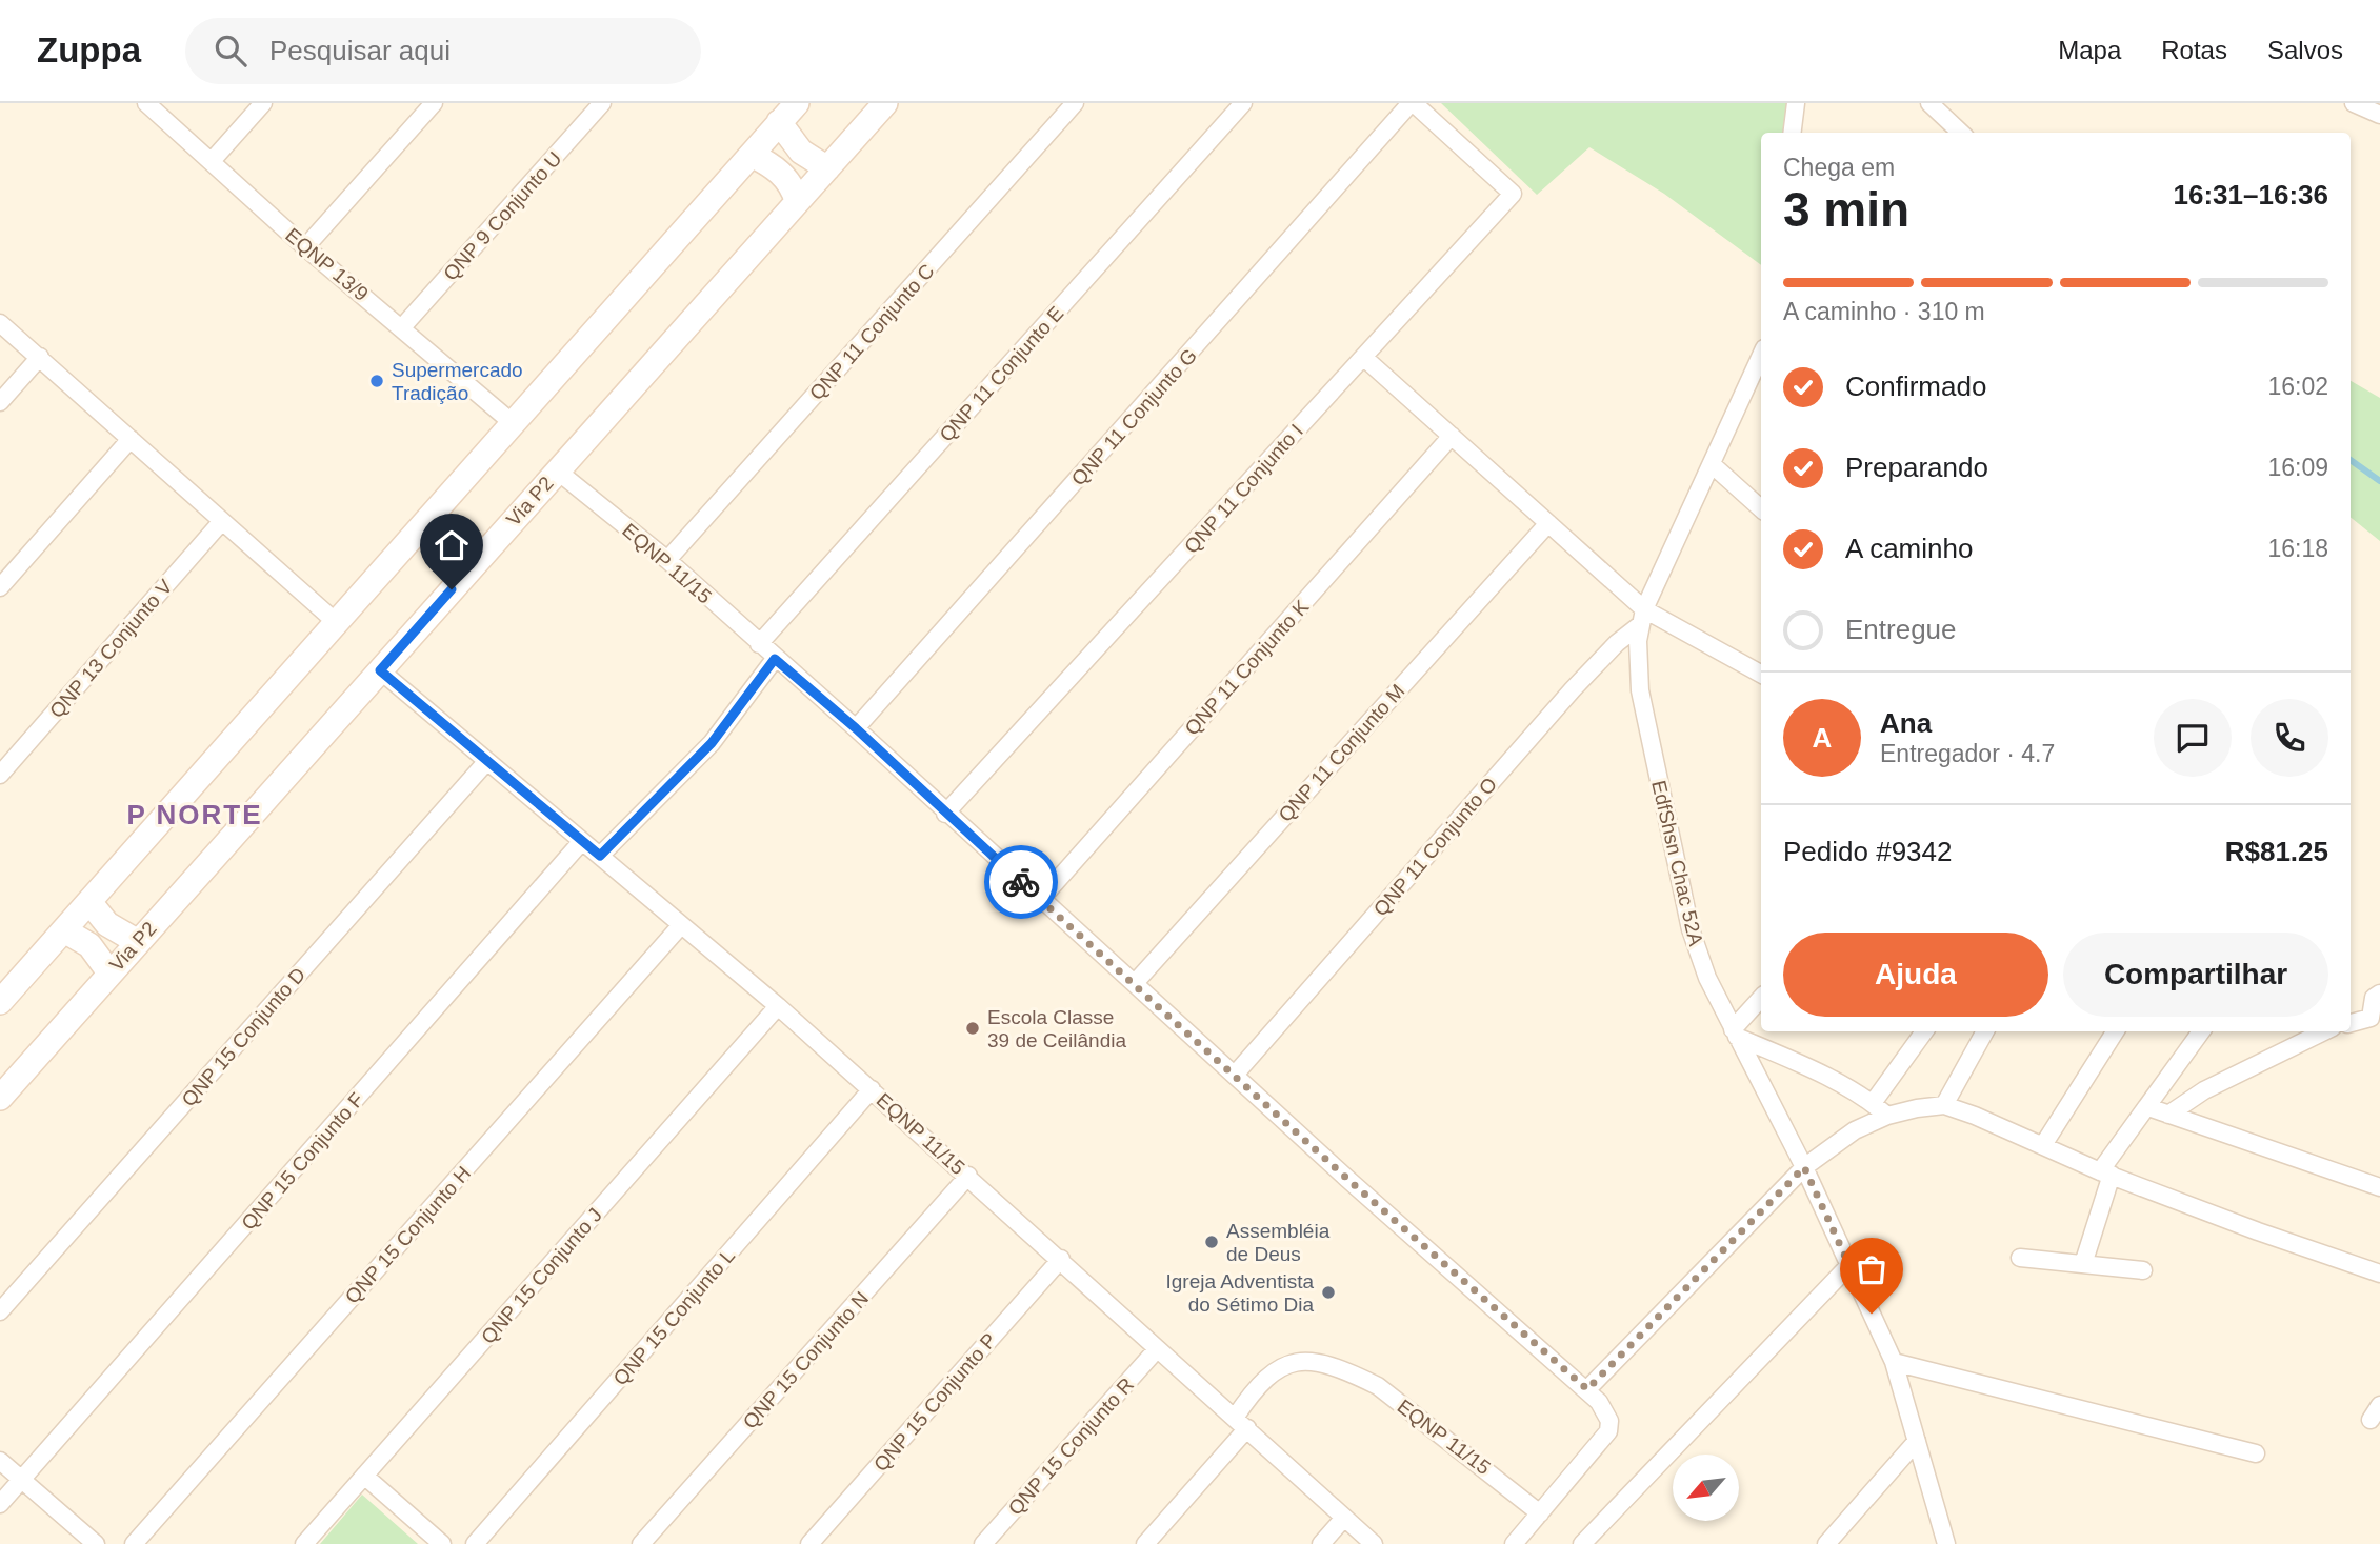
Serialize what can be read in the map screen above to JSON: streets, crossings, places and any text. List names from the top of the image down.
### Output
{
  "streets": {
    "main road": ["Via P2"],
    "street": [
      "QNP 9 Conjunto U",
      "EQNP 13/9",
      "QNP 11 Conjunto C",
      "QNP 11 Conjunto E",
      "QNP 11 Conjunto G",
      "QNP 11 Conjunto I",
      "EQNP 11/15",
      "QNP 13 Conjunto V",
      "QNP 11 Conjunto K",
      "QNP 11 Conjunto M",
      "QNP 11 Conjunto O",
      "EdfShsn Chac 52A",
      "QNP 15 Conjunto D",
      "QNP 15 Conjunto F",
      "QNP 15 Conjunto H",
      "QNP 15 Conjunto J",
      "QNP 15 Conjunto L",
      "QNP 15 Conjunto N",
      "QNP 15 Conjunto P",
      "QNP 15 Conjunto R"
    ]
  },
  "crossings": [
    ["QNP 9 Conjunto U", "EQNP 13/9"],
    ["QNP 11 Conjunto C", "EQNP 11/15"],
    ["QNP 11 Conjunto E", "EQNP 11/15"],
    ["QNP 11 Conjunto G", "QNP 11 Conjunto I"],
    ["QNP 11 Conjunto G", "EQNP 11/15"],
    ["QNP 11 Conjunto I", "EQNP 11/15"],
    ["Via P2", "EQNP 11/15"],
    ["EQNP 11/15", "QNP 11 Conjunto K"],
    ["EQNP 11/15", "QNP 11 Conjunto M"],
    ["EQNP 11/15", "QNP 11 Conjunto O"],
    ["EQNP 11/15", "QNP 15 Conjunto D"],
    ["EQNP 11/15", "QNP 15 Conjunto F"],
    ["EQNP 11/15", "QNP 15 Conjunto H"],
    ["EQNP 11/15", "QNP 15 Conjunto J"],
    ["EQNP 11/15", "QNP 15 Conjunto L"],
    ["EQNP 11/15", "QNP 15 Conjunto N"],
    ["EQNP 11/15", "QNP 15 Conjunto P"],
    ["EQNP 11/15", "QNP 15 Conjunto R"],
    ["QNP 11 Conjunto O", "EdfShsn Chac 52A"]
  ],
  "districts": ["P NORTE"],
  "places": [
    "Supermercado Tradição",
    "Escola Classe 39 de Ceilândia",
    "Assembléia de Deus",
    "Igreja Adventista do Sétimo Dia"
  ],
  "north": "bottom left",
  "page": {
    "header": "Zuppa",
    "search": "Pesquisar aqui",
    "nav": ["Mapa", "Rotas", "Salvos"],
    "heading": ["3 min", "Chega em", "16:31–16:36"],
    "panel": [
      "Ana",
      "Entregador · 4.7",
      "Pedido #9342",
      "R$81.25"
    ],
    "bar": "A caminho · 310 m",
    "list": [
      ["Confirmado", "16:02"],
      ["Preparando", "16:09"],
      ["A caminho", "16:18"],
      "Entregue"
    ],
    "round": "A",
    "buttons": ["Ajuda", "Compartilhar"]
  }
}
